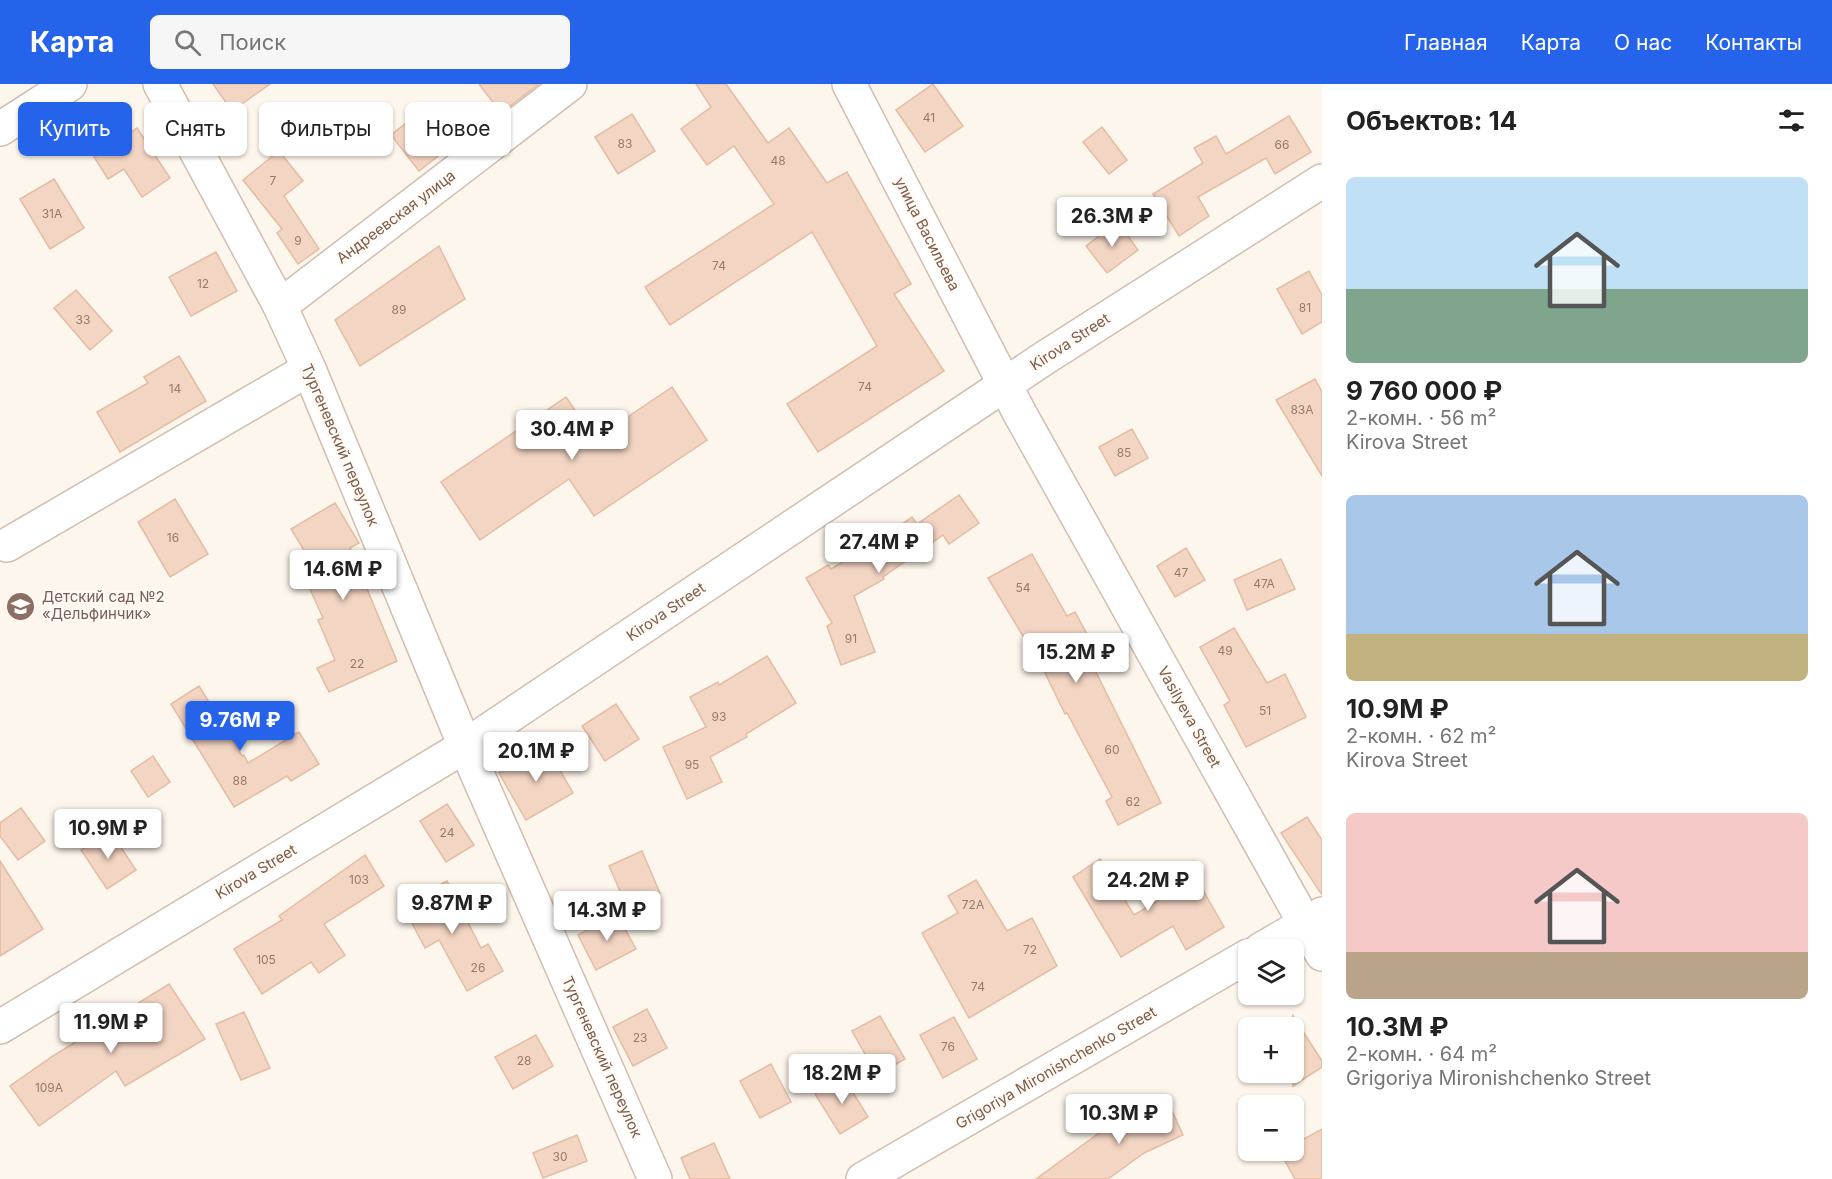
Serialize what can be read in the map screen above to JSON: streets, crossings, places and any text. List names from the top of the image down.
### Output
{
  "streets": {
    "street": [
      "Андреевская улица",
      "улица Васильева",
      "Kirova Street",
      "Тургеневский переулок",
      "Vasilyeva Street",
      "Grigoriya Mironishchenko Street"
    ]
  },
  "crossings": [
    ["Андреевская улица", "Тургеневский переулок"],
    ["улица Васильева", "Kirova Street"],
    ["улица Васильева", "Vasilyeva Street"],
    ["Kirova Street", "Тургеневский переулок"],
    ["Kirova Street", "Vasilyeva Street"]
  ],
  "places": {
    "school or university": ["Детский сад №2 «Дельфинчик»"]
  },
  "house_numbers": [
    "41",
    "83",
    "66",
    "48",
    "7",
    "31А",
    "9",
    "74",
    "12",
    "81",
    "89",
    "33",
    "74",
    "14",
    "83А",
    "85",
    "16",
    "47",
    "47А",
    "54",
    "91",
    "49",
    "22",
    "51",
    "93",
    "60",
    "95",
    "88",
    "62",
    "24",
    "103",
    "72А",
    "72",
    "105",
    "26",
    "74",
    "23",
    "76",
    "28",
    "109А",
    "30"
  ],
  "page": {
    "header": "Карта",
    "search": "Поиск",
    "nav": [
      "Главная",
      "Карта",
      "О нас",
      "Контакты"
    ],
    "heading": "Объектов: 14",
    "chip": [
      "Купить",
      "Снять",
      "Фильтры",
      "Новое"
    ],
    "list": [
      {
        "name": "9 760 000 ₽",
        "note": "2-комн. · 56 m² · Kirova Street"
      },
      {
        "name": "10.9M ₽",
        "note": "2-комн. · 62 m² · Kirova Street"
      },
      {
        "name": "10.3M ₽",
        "note": "2-комн. · 64 m² · Grigoriya Mironishchenko Street"
      }
    ],
    "price": [
      "26.3M ₽",
      "30.4M ₽",
      "27.4M ₽",
      "14.6M ₽",
      "15.2M ₽",
      "9.76M ₽",
      "20.1M ₽",
      "10.9M ₽",
      "24.2M ₽",
      "9.87M ₽",
      "14.3M ₽",
      "11.9M ₽",
      "18.2M ₽",
      "10.3M ₽"
    ],
    "map_buttons": ["+", "−"]
  }
}
